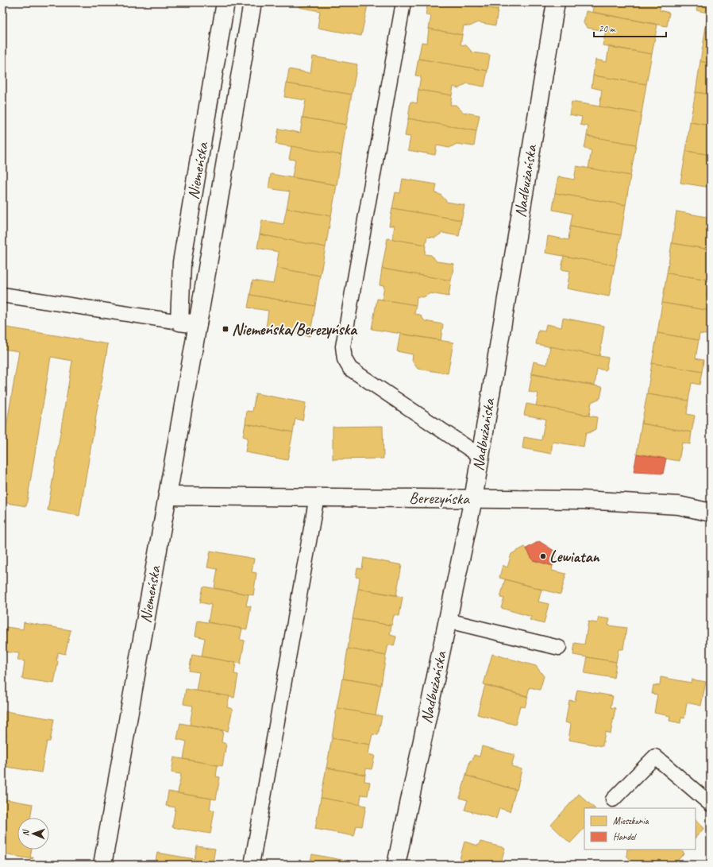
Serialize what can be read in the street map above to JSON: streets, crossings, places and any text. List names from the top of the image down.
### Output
{
  "streets": {
    "street": ["Niemeńska", "Nadbużańska", "Berezyńska"]
  },
  "crossings": [
    ["Niemeńska", "Berezyńska"],
    ["Nadbużańska", "Berezyńska"]
  ],
  "places": {
    "transit": ["Niemeńska/Berezyńska"],
    "other": ["Lewiatan"]
  },
  "legend": ["Mieszkania", "Handel"],
  "scale_bar": "20 m",
  "north": "left"
}
